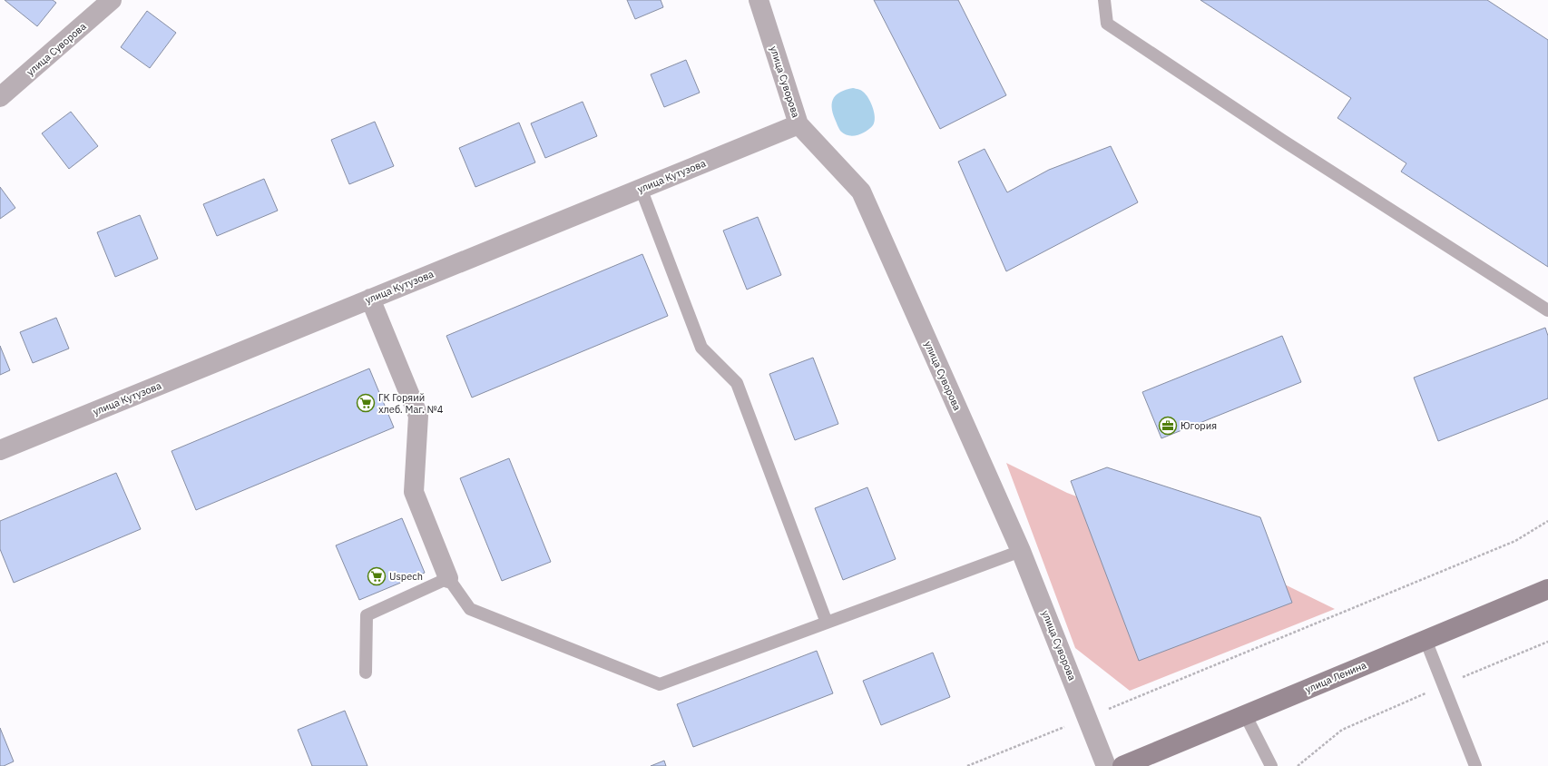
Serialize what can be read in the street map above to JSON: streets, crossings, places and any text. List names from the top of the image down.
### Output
{
  "streets": {
    "main road": ["улица Ленина"],
    "street": ["улица Суворова", "улица Кутузова"]
  },
  "crossings": [
    ["улица Суворова", "улица Кутузова"]
  ],
  "places": {
    "supermarket": ["ГК Горяий хлеб. Маг. №4", "Uspech"],
    "office": ["Югория"]
  }
}
